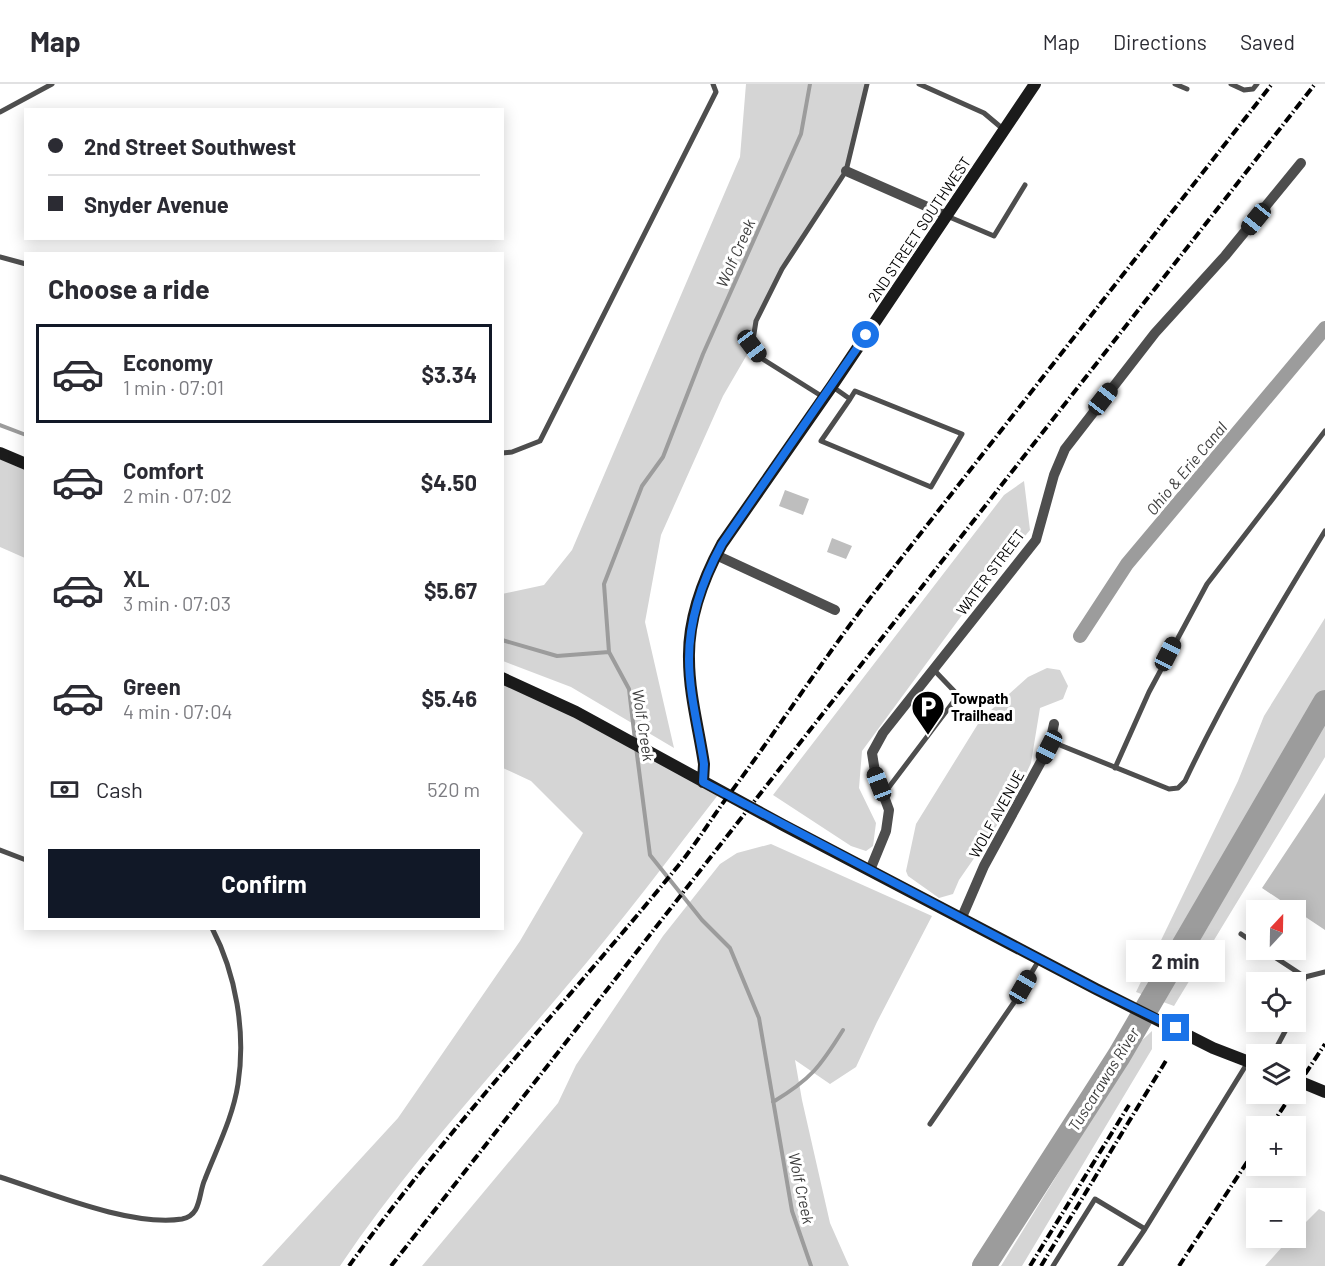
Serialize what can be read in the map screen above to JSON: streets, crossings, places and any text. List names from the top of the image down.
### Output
{
  "streets": {
    "main road": ["2ND STREET SOUTHWEST"],
    "street": ["WATER STREET", "WOLF AVENUE"]
  },
  "water": ["Wolf Creek", "Ohio & Erie Canal", "Tuscarawas River"],
  "places": {
    "parking": ["Towpath Trailhead"]
  },
  "north": "top",
  "page": {
    "header": "Map",
    "nav": ["Map", "Directions", "Saved"],
    "banner": ["2nd Street Southwest", "Snyder Avenue"],
    "heading": "Choose a ride",
    "list": [
      {
        "name": "Economy",
        "note": "1 min · 07:01",
        "value": "$3.34"
      },
      {
        "name": "Comfort",
        "note": "2 min · 07:02",
        "value": "$4.50"
      },
      {
        "name": "XL",
        "note": "3 min · 07:03",
        "value": "$5.67"
      },
      {
        "name": "Green",
        "note": "4 min · 07:04",
        "value": "$5.46"
      }
    ],
    "pay": ["Cash", "520 m"],
    "buttons": "Confirm",
    "map_buttons": ["+", "−"],
    "bubble": "2 min"
  }
}
